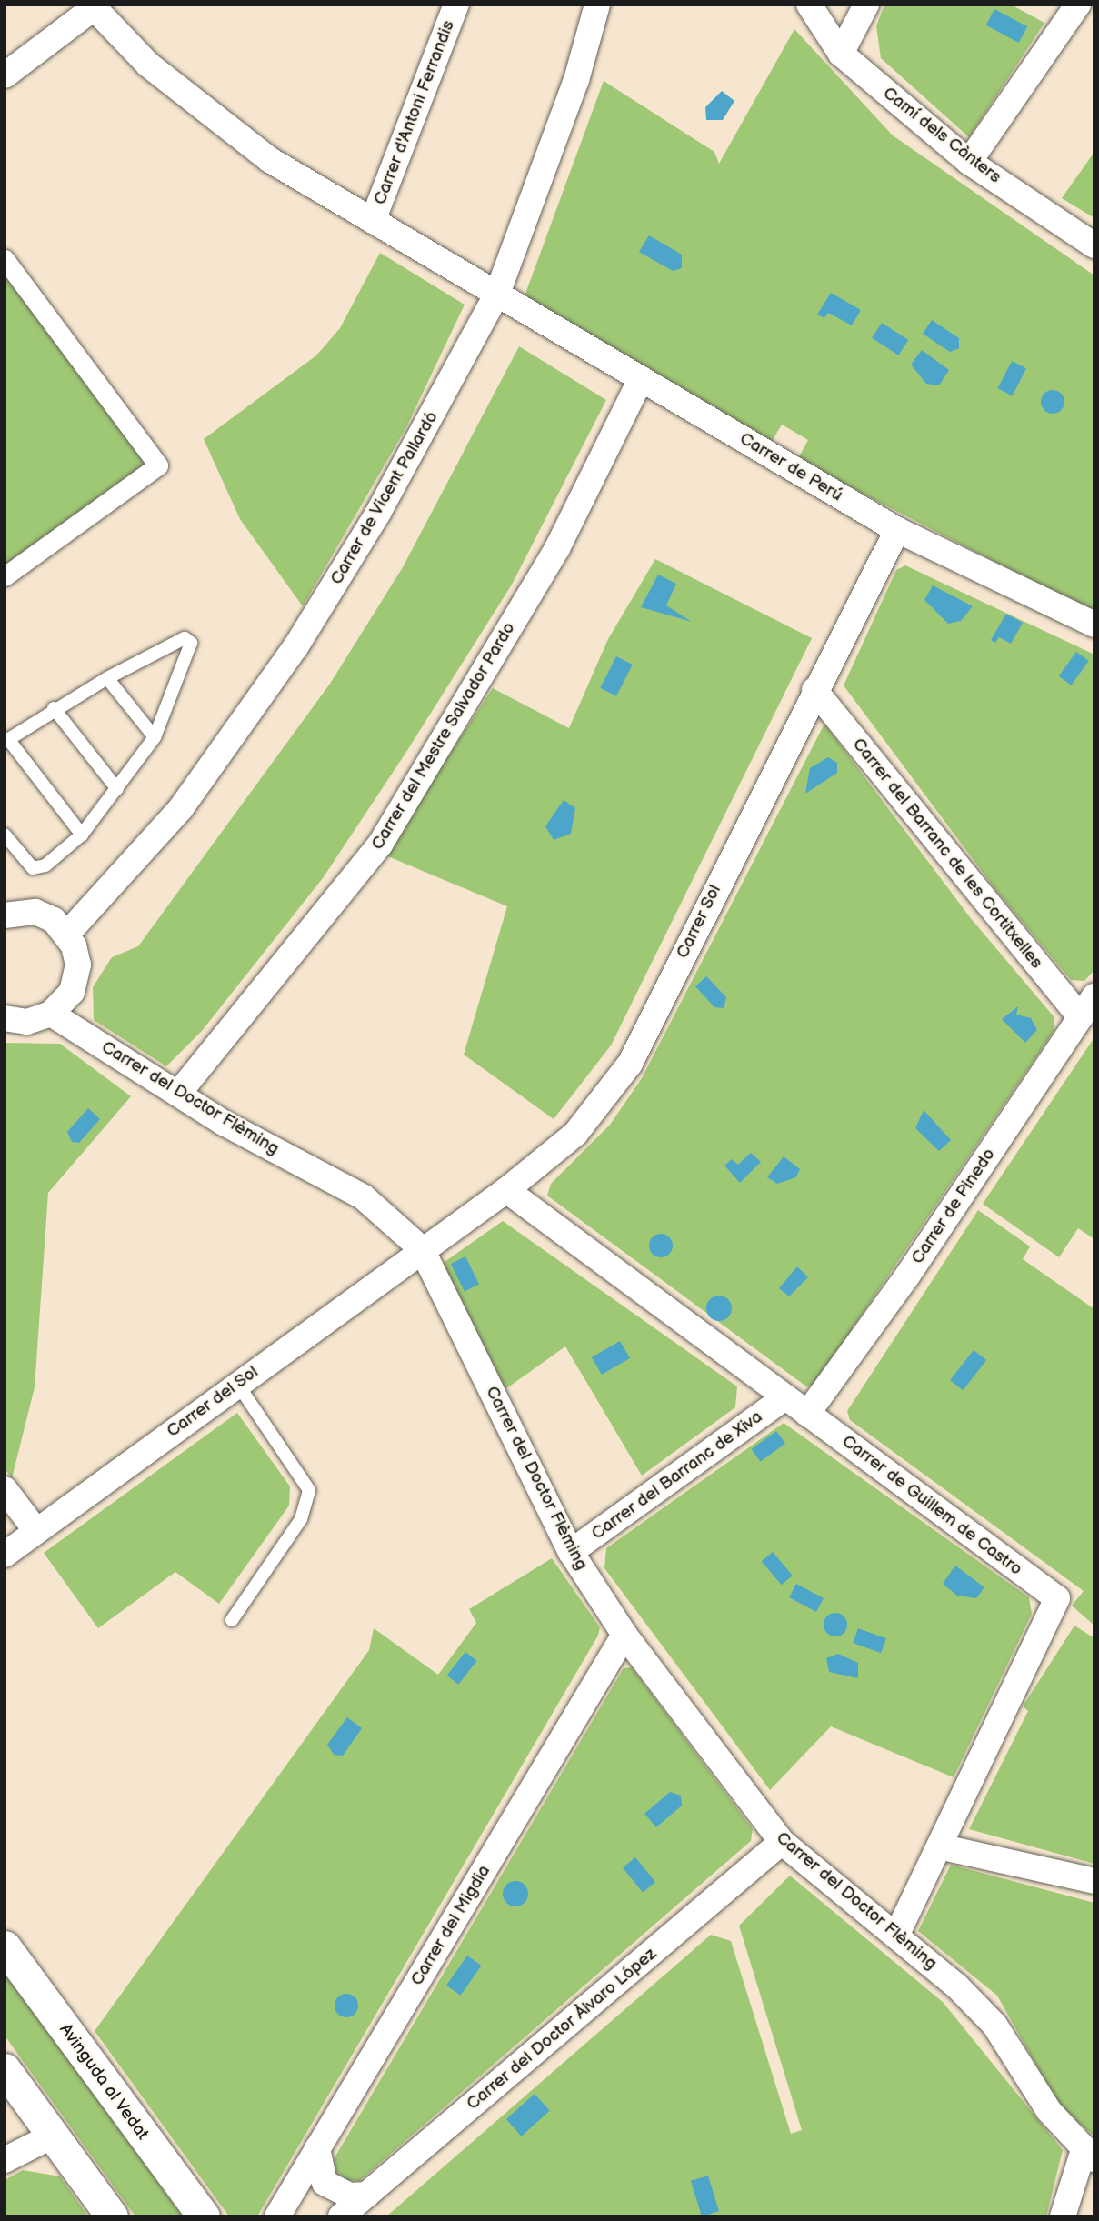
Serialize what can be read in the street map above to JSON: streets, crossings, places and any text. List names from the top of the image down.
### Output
{
  "streets": {
    "street": [
      "Carrer d'Antoni Ferrandis",
      "Camí dels Cànters",
      "Carrer de Perú",
      "Carrer de Vicent Pallardó",
      "Carrer del Mestre Salvador Pardo",
      "Carrer del Barranc de les Cortitxelles",
      "Carrer Sol",
      "Carrer del Doctor Flèming",
      "Carrer de Pinedo",
      "Carrer del Sol",
      "Carrer del Barranc de Xiva",
      "Carrer de Guillem de Castro",
      "Carrer del Migdia",
      "Carrer del Doctor Àlvaro López",
      "Avinguda al Vedat"
    ]
  },
  "crossings": [
    ["Carrer d'Antoni Ferrandis", "Carrer de Perú"],
    ["Carrer de Perú", "Carrer de Vicent Pallardó"],
    ["Carrer de Perú", "Carrer del Mestre Salvador Pardo"],
    ["Carrer de Perú", "Carrer Sol"],
    ["Carrer del Mestre Salvador Pardo", "Carrer del Doctor Flèming"],
    ["Carrer del Barranc de les Cortitxelles", "Carrer Sol"],
    ["Carrer del Barranc de les Cortitxelles", "Carrer de Pinedo"],
    ["Carrer Sol", "Carrer del Doctor Flèming"],
    ["Carrer Sol", "Carrer del Sol"],
    ["Carrer Sol", "Carrer de Guillem de Castro"],
    ["Carrer del Doctor Flèming", "Carrer del Sol"],
    ["Carrer del Doctor Flèming", "Carrer del Barranc de Xiva"],
    ["Carrer del Doctor Flèming", "Carrer de Guillem de Castro"],
    ["Carrer del Doctor Flèming", "Carrer del Migdia"],
    ["Carrer del Doctor Flèming", "Carrer del Doctor Àlvaro López"],
    ["Carrer de Pinedo", "Carrer de Guillem de Castro"],
    ["Carrer del Barranc de Xiva", "Carrer de Guillem de Castro"]
  ]
}
